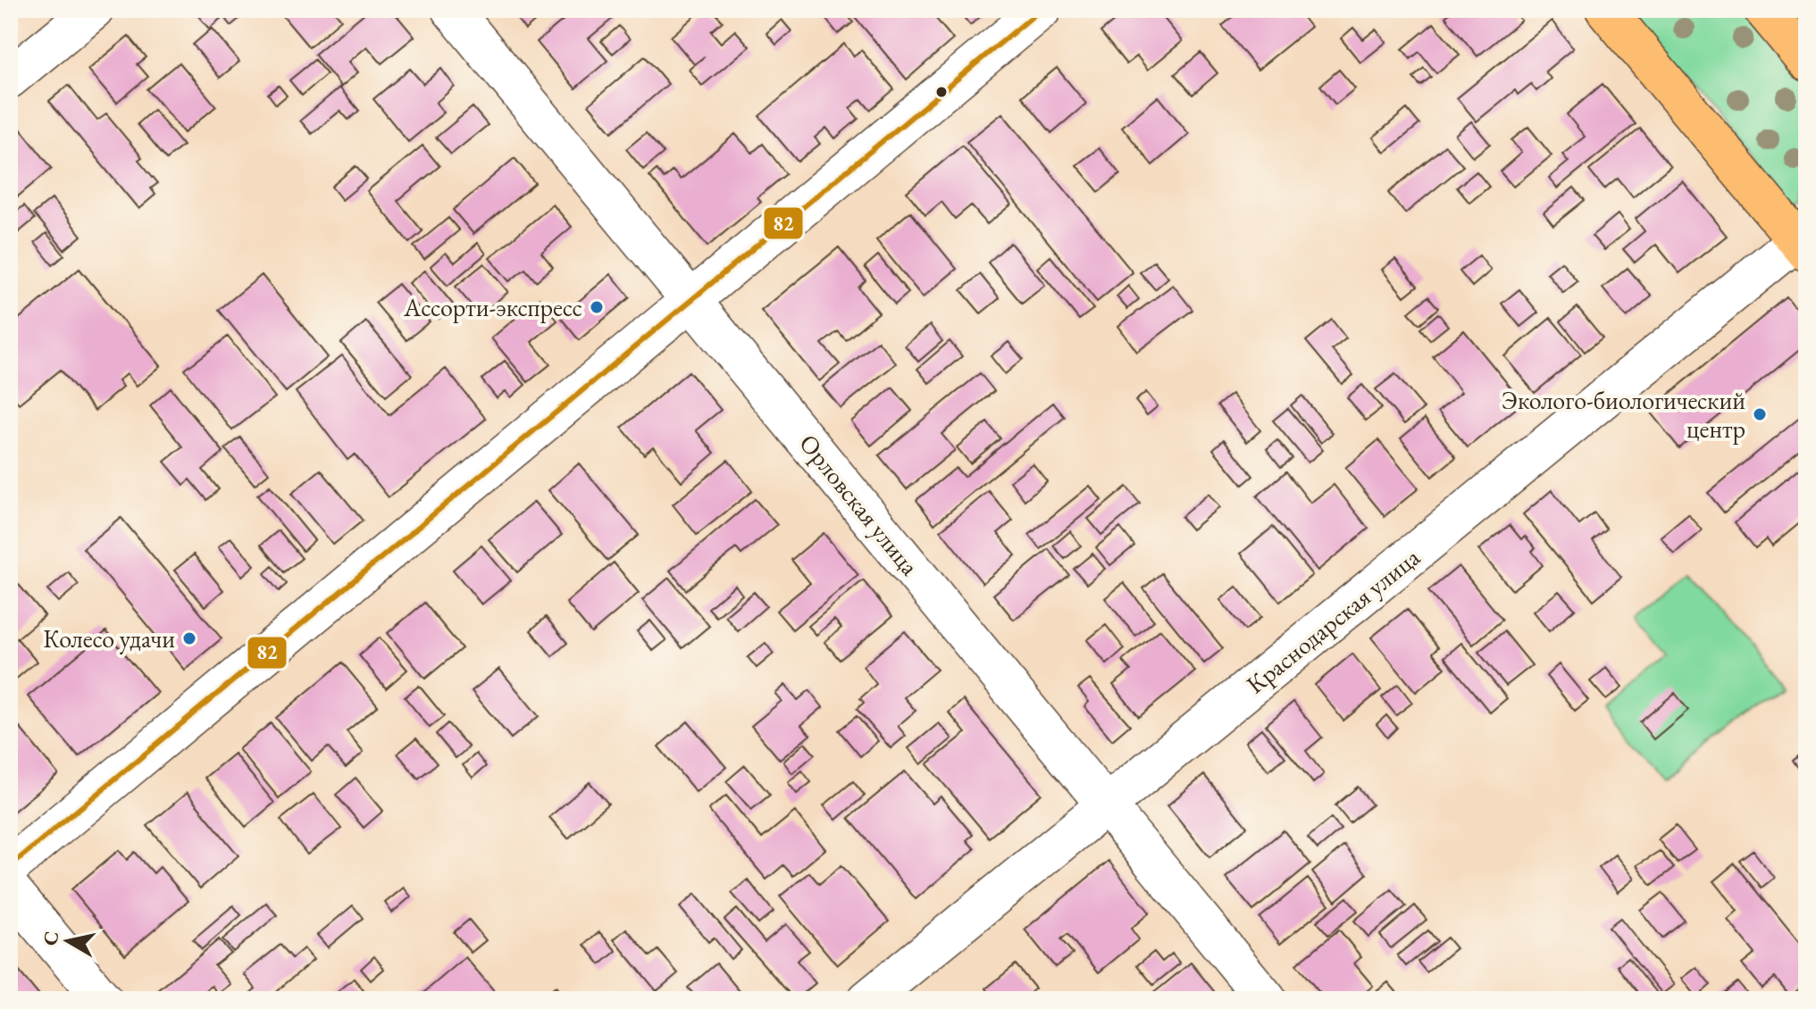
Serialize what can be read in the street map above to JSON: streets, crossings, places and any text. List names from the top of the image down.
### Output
{
  "streets": {
    "street": ["Орловская улица", "Краснодарская улица"]
  },
  "crossings": [
    ["Орловская улица", "Краснодарская улица"]
  ],
  "places": ["Ассорти-экспресс", "Эколого-биологический центр", "Колесо удачи"],
  "lines": ["transit line 82"],
  "north": "left"
}
